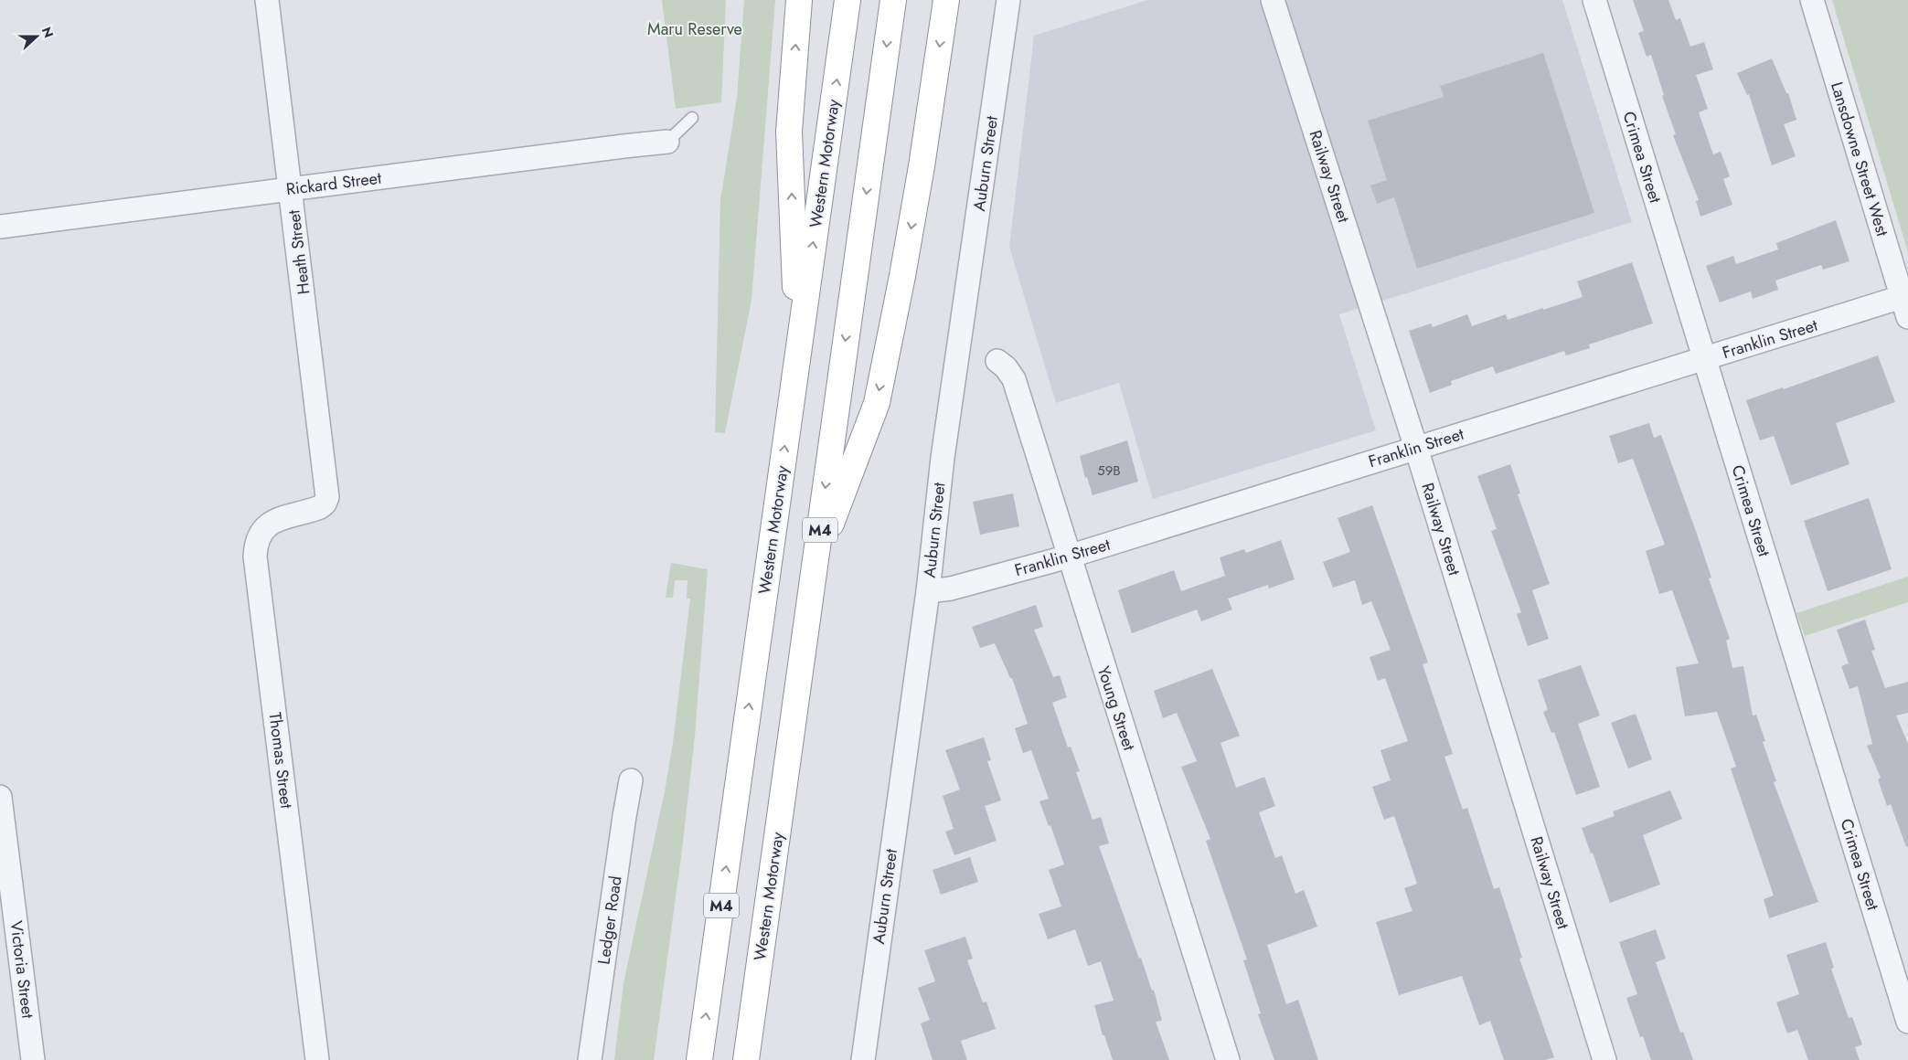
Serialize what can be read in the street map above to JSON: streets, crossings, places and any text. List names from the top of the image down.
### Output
{
  "streets": {
    "highway": ["Western Motorway", "M4"],
    "street": [
      "Crimea Street",
      "Lansdowne Street West",
      "Auburn Street",
      "Railway Street",
      "Rickard Street",
      "Heath Street",
      "Franklin Street",
      "Young Street",
      "Thomas Street",
      "Ledger Road",
      "Victoria Street"
    ]
  },
  "crossings": [
    ["Crimea Street", "Franklin Street"],
    ["Lansdowne Street West", "Franklin Street"],
    ["Western Motorway", "M4"],
    ["Auburn Street", "Franklin Street"],
    ["Railway Street", "Franklin Street"],
    ["Rickard Street", "Heath Street"],
    ["Heath Street", "Thomas Street"],
    ["Franklin Street", "Young Street"]
  ],
  "parks": ["Maru Reserve"],
  "house_numbers": ["59B"],
  "north": "right"
}
